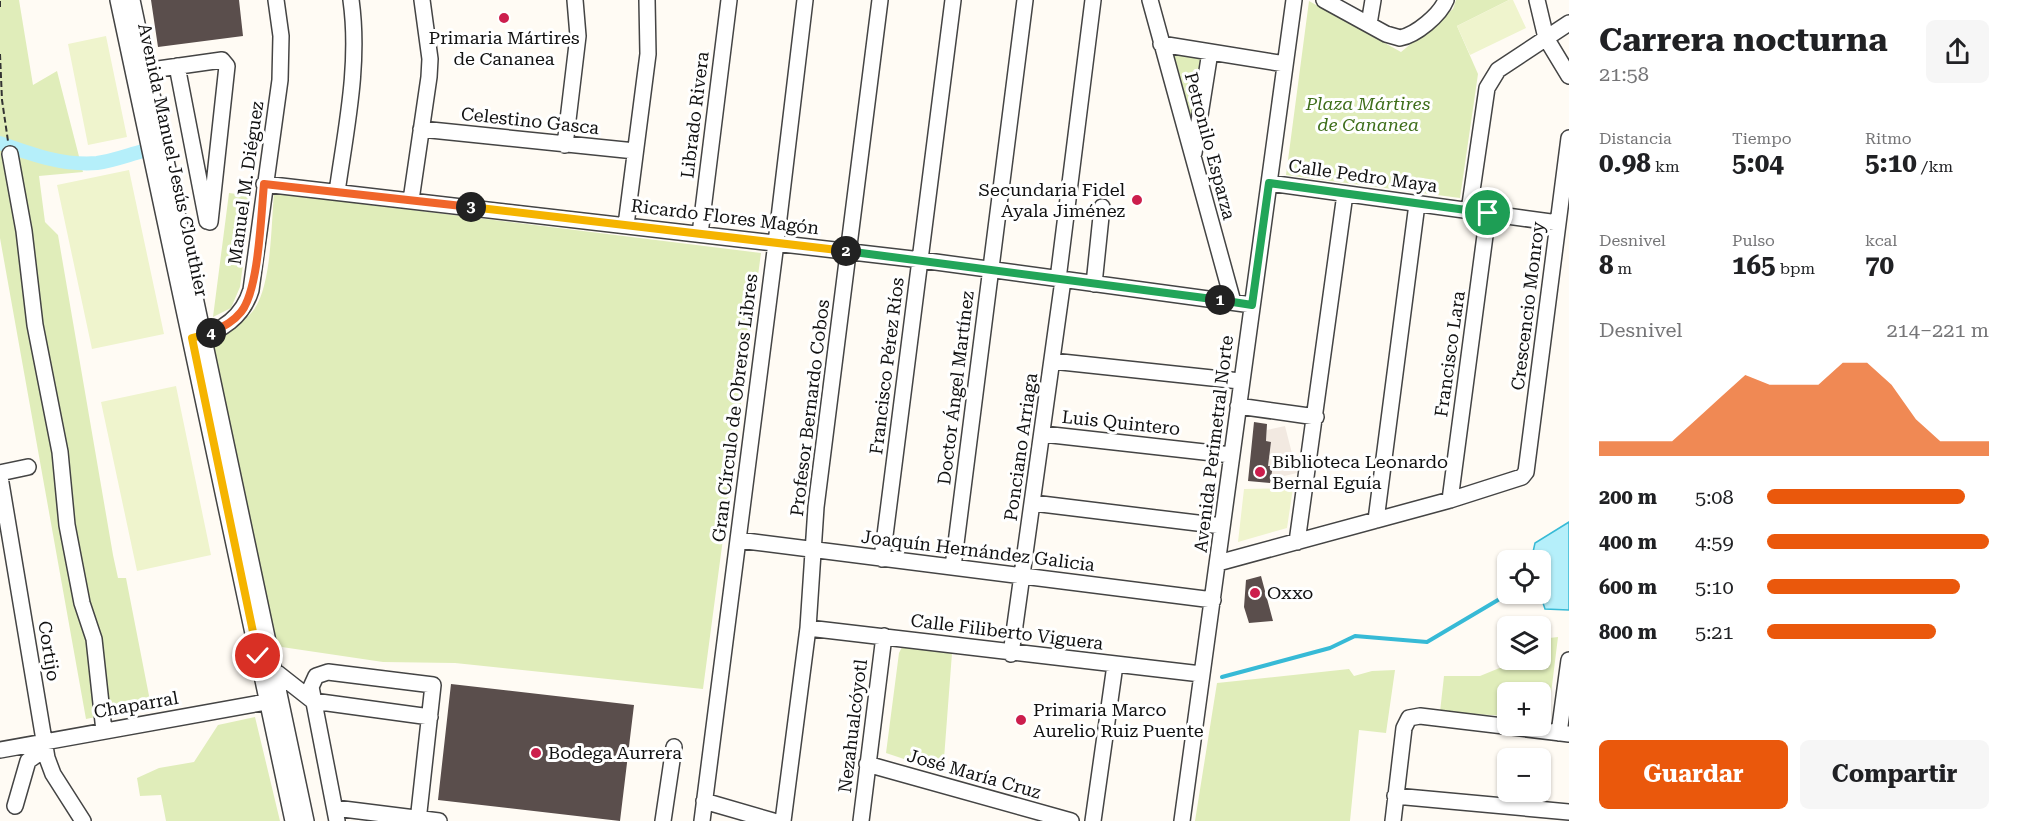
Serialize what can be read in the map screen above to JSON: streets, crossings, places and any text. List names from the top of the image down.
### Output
{
  "streets": {
    "street": [
      "Librado Rivera",
      "Celestino Gasca",
      "Petronilo Esparza",
      "Avenida Manuel Jesús Clouthier",
      "Calle Pedro Maya",
      "Manuel M. Diéguez",
      "Ricardo Flores Magón",
      "Crescencio Monroy",
      "Francisco Lara",
      "Francisco Pérez Ríos",
      "Doctor Ángel Martínez",
      "Gran Círculo de Obreros Libres",
      "Profesor Bernardo Cobos",
      "Luis Quintero",
      "Avenida Perimetral Norte",
      "Ponciano Arriaga",
      "Joaquín Hernández Galicia",
      "Calle Filiberto Viguera",
      "Cortijo",
      "Chaparral",
      "Nezahualcóyotl",
      "José María Cruz"
    ]
  },
  "crossings": [
    ["Librado Rivera", "Ricardo Flores Magón"],
    ["Petronilo Esparza", "Ricardo Flores Magón"],
    ["Avenida Manuel Jesús Clouthier", "Manuel M. Diéguez"],
    ["Avenida Manuel Jesús Clouthier", "Chaparral"],
    ["Calle Pedro Maya", "Crescencio Monroy"],
    ["Calle Pedro Maya", "Francisco Lara"],
    ["Calle Pedro Maya", "Avenida Perimetral Norte"],
    ["Manuel M. Diéguez", "Ricardo Flores Magón"],
    ["Ricardo Flores Magón", "Francisco Pérez Ríos"],
    ["Ricardo Flores Magón", "Doctor Ángel Martínez"],
    ["Ricardo Flores Magón", "Gran Círculo de Obreros Libres"],
    ["Ricardo Flores Magón", "Profesor Bernardo Cobos"],
    ["Ricardo Flores Magón", "Avenida Perimetral Norte"],
    ["Ricardo Flores Magón", "Ponciano Arriaga"],
    ["Crescencio Monroy", "Francisco Lara"],
    ["Francisco Pérez Ríos", "Joaquín Hernández Galicia"],
    ["Doctor Ángel Martínez", "Joaquín Hernández Galicia"],
    ["Gran Círculo de Obreros Libres", "Joaquín Hernández Galicia"],
    ["Profesor Bernardo Cobos", "Joaquín Hernández Galicia"],
    ["Profesor Bernardo Cobos", "Calle Filiberto Viguera"],
    ["Luis Quintero", "Avenida Perimetral Norte"],
    ["Luis Quintero", "Ponciano Arriaga"],
    ["Avenida Perimetral Norte", "Joaquín Hernández Galicia"],
    ["Avenida Perimetral Norte", "Calle Filiberto Viguera"],
    ["Ponciano Arriaga", "Joaquín Hernández Galicia"],
    ["Ponciano Arriaga", "Calle Filiberto Viguera"],
    ["Calle Filiberto Viguera", "Nezahualcóyotl"],
    ["Cortijo", "Chaparral"],
    ["Nezahualcóyotl", "José María Cruz"]
  ],
  "parks": ["Plaza Mártires de Cananea"],
  "places": [
    "Primaria Mártires de Cananea",
    "Secundaria Fidel Ayala Jiménez",
    "Biblioteca Leonardo Bernal Eguía",
    "Oxxo",
    "Primaria Marco Aurelio Ruiz Puente",
    "Bodega Aurrera"
  ],
  "page": {
    "heading": ["Carrera nocturna", "21:58"],
    "stats": [
      ["Distancia", "0.98 km"],
      ["Tiempo", "5:04"],
      ["Ritmo", "5:10 /km"],
      ["Desnivel", "8 m"],
      ["Pulso", "165 bpm"],
      ["kcal", "70"]
    ],
    "pins": [
      "3",
      "2",
      "1",
      "4"
    ],
    "chart": ["Desnivel", "214–221 m"],
    "list": [
      {
        "name": "200 m",
        "note": "5:08"
      },
      {
        "name": "400 m",
        "note": "4:59"
      },
      {
        "name": "600 m",
        "note": "5:10"
      },
      {
        "name": "800 m",
        "note": "5:21"
      }
    ],
    "map_buttons": ["+", "−"],
    "buttons": ["Guardar", "Compartir"]
  }
}
